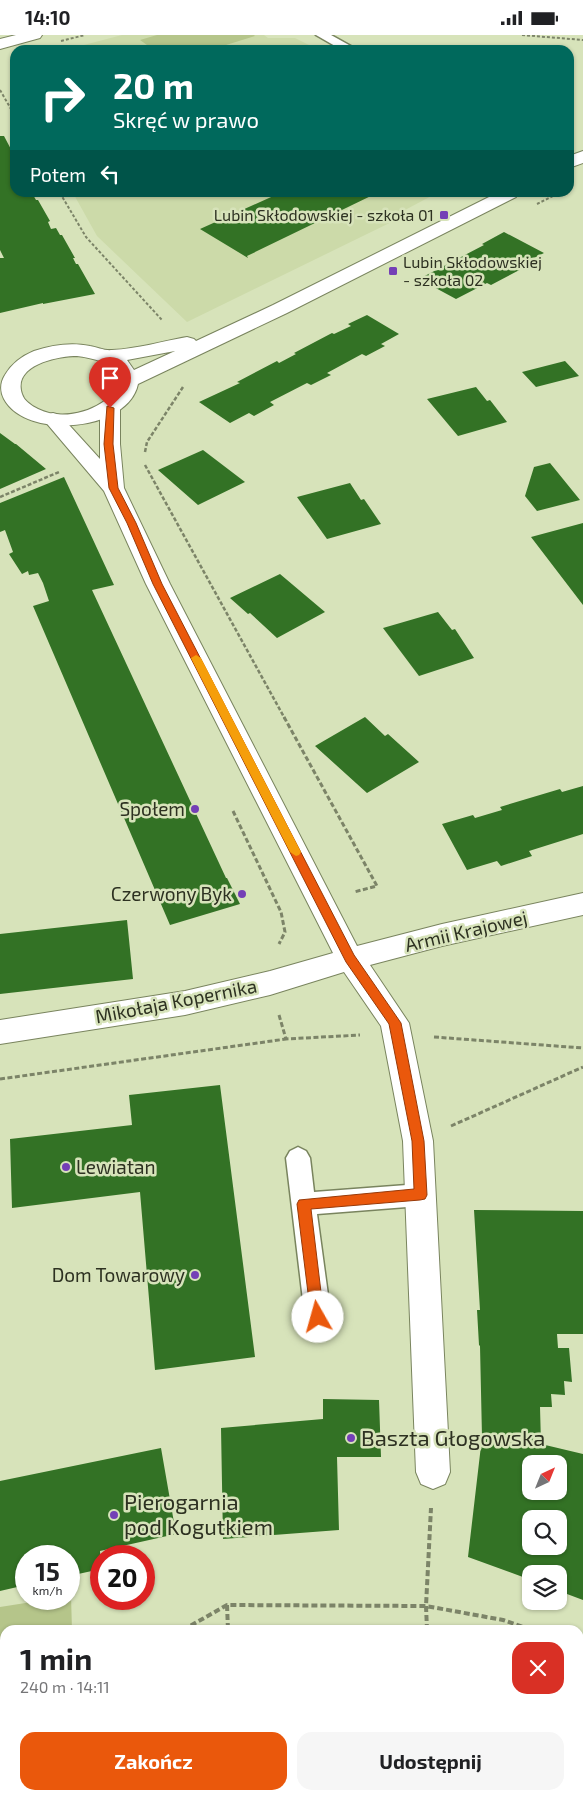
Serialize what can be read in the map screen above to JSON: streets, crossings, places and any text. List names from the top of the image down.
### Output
{
  "streets": {
    "street": ["Armii Krajowej", "Mikołaja Kopernika"]
  },
  "crossings": [
    ["Armii Krajowej", "Mikołaja Kopernika"]
  ],
  "places": {
    "transit": ["Lubin Skłodowskiej - szkoła 01", "Lubin Skłodowskiej - szkoła 02"],
    "other": [
      "Społem",
      "Czerwony Byk",
      "Lewiatan",
      "Dom Towarowy",
      "Baszta Głogowska",
      "Pierogarnia pod Kogutkiem"
    ]
  },
  "north": "top right",
  "page": {
    "status": "14:10",
    "turn": ["20 m", "Skręć w prawo"],
    "then": "Potem",
    "speed": "15 km/h",
    "limit": "20",
    "heading": ["1 min", "240 m · 14:11"],
    "buttons": ["Zakończ", "Udostępnij"]
  }
}
